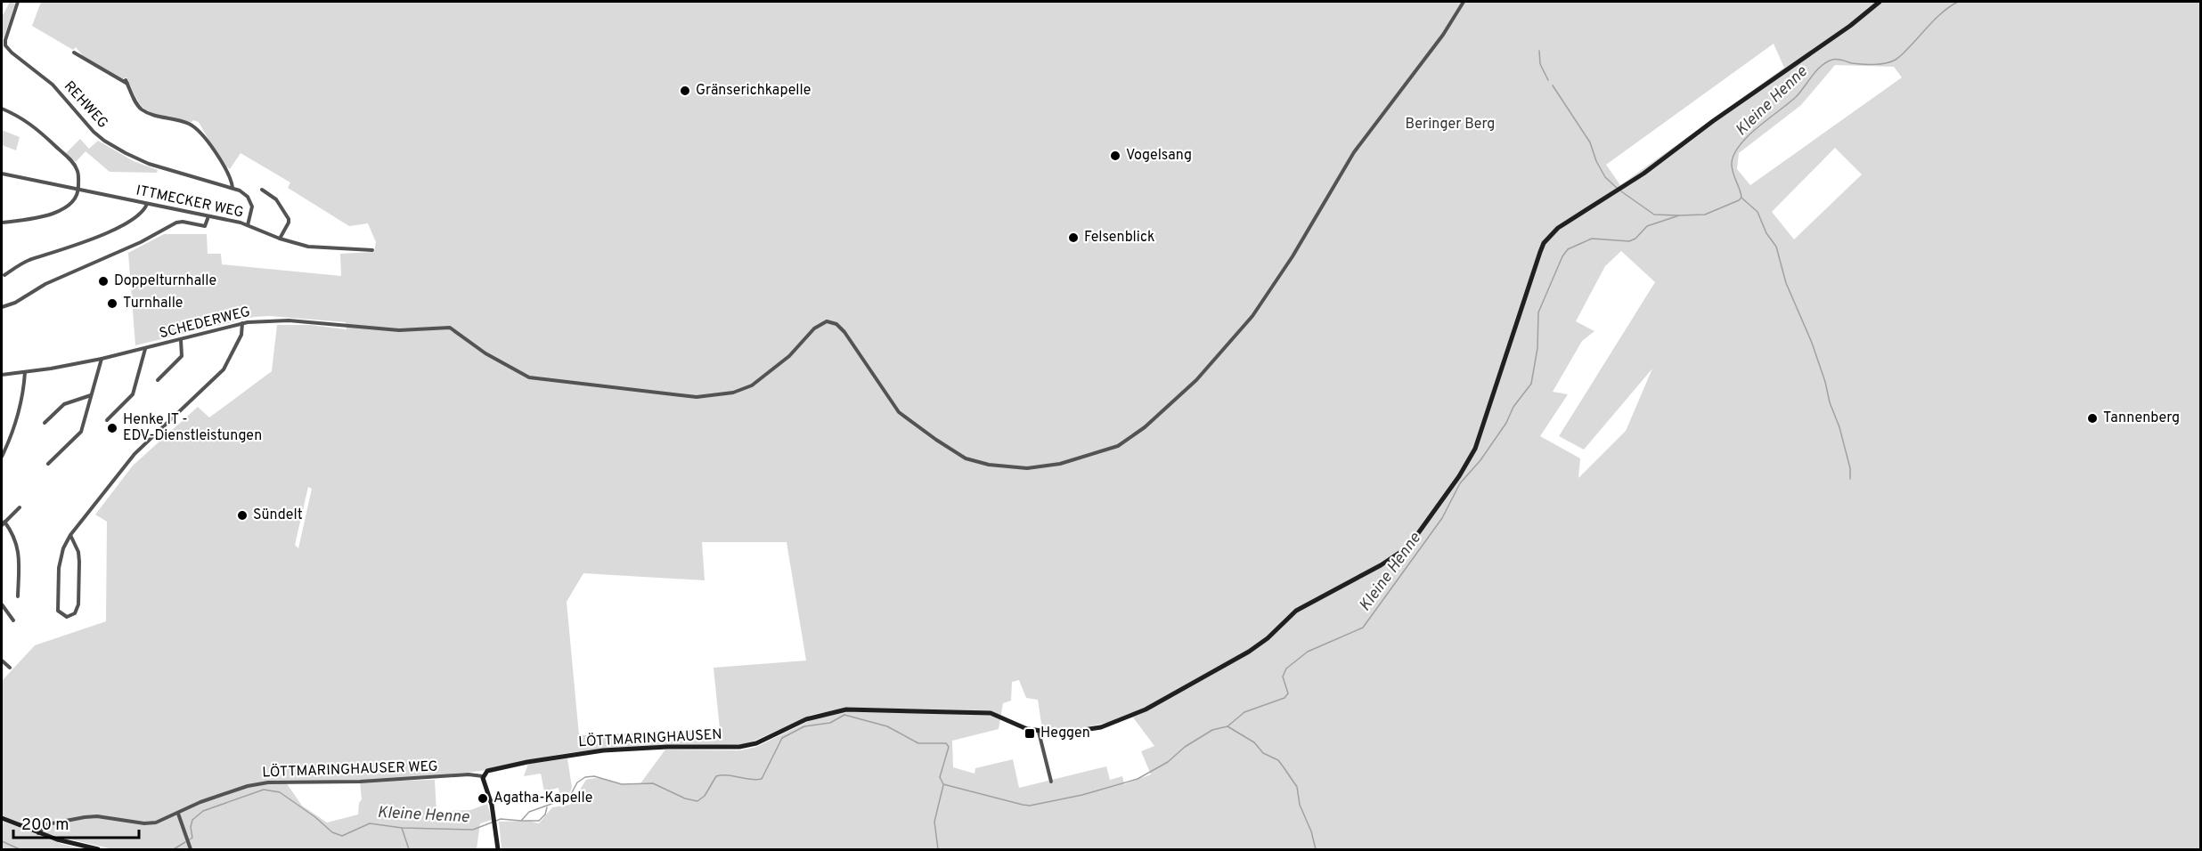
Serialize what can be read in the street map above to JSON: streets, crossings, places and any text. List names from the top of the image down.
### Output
{
  "streets": {
    "street": [
      "REHWEG",
      "ITTMECKER WEG",
      "SCHEDERWEG",
      "LÖTTMARINGHAUSEN",
      "LÖTTMARINGHAUSER WEG"
    ]
  },
  "crossings": [
    ["REHWEG", "ITTMECKER WEG"],
    ["LÖTTMARINGHAUSEN", "LÖTTMARINGHAUSER WEG"]
  ],
  "water": ["Kleine Henne"],
  "parks": ["Beringer Berg"],
  "places": {
    "other": [
      "Gränserichkapelle",
      "Vogelsang",
      "Felsenblick",
      "Doppelturnhalle",
      "Turnhalle",
      "Tannenberg",
      "Henke IT - EDV-Dienstleistungen",
      "Sündelt",
      "Agatha-Kapelle"
    ],
    "transit": ["Heggen"]
  },
  "scale_bar": "200 m"
}
